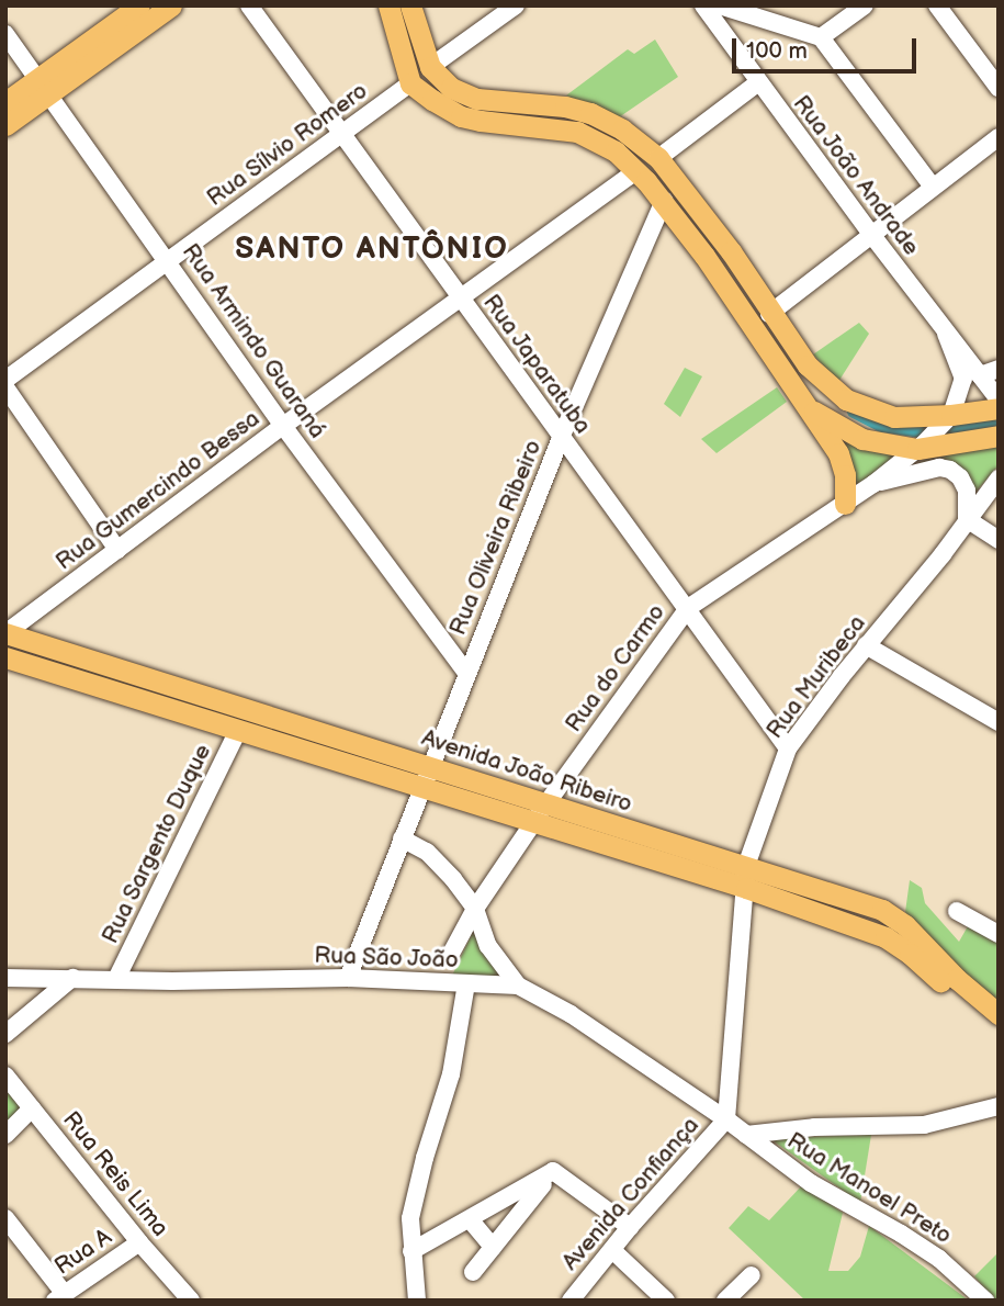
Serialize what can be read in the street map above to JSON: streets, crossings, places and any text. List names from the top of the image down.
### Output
{
  "streets": {
    "main road": ["Avenida João Ribeiro"],
    "street": [
      "Rua Sílvio Romero",
      "Rua João Andrade",
      "Rua Armindo Guaraná",
      "Rua Japaratuba",
      "Rua Gumercindo Bessa",
      "Rua Oliveira Ribeiro",
      "Rua do Carmo",
      "Rua Muribeca",
      "Rua Sargento Duque",
      "Rua São João",
      "Rua Reis Lima",
      "Rua Manoel Preto",
      "Avenida Confiança",
      "Rua A"
    ]
  },
  "crossings": [
    ["Rua Sílvio Romero", "Rua Armindo Guaraná"],
    ["Rua Sílvio Romero", "Rua Japaratuba"],
    ["Rua João Andrade", "Rua do Carmo"],
    ["Rua Armindo Guaraná", "Rua Gumercindo Bessa"],
    ["Rua Armindo Guaraná", "Rua Oliveira Ribeiro"],
    ["Rua Japaratuba", "Rua Gumercindo Bessa"],
    ["Rua Japaratuba", "Rua Oliveira Ribeiro"],
    ["Rua Japaratuba", "Rua do Carmo"],
    ["Rua Japaratuba", "Rua Muribeca"],
    ["Rua Gumercindo Bessa", "Avenida João Ribeiro"],
    ["Rua Oliveira Ribeiro", "Avenida João Ribeiro"],
    ["Rua do Carmo", "Avenida João Ribeiro"],
    ["Rua Muribeca", "Avenida João Ribeiro"],
    ["Rua Muribeca", "Rua São João"],
    ["Rua Muribeca", "Rua Manoel Preto"],
    ["Rua Muribeca", "Avenida Confiança"],
    ["Avenida João Ribeiro", "Rua Sargento Duque"],
    ["Rua Sargento Duque", "Rua São João"],
    ["Rua São João", "Rua Manoel Preto"],
    ["Rua São João", "Avenida Confiança"],
    ["Rua Reis Lima", "Rua A"],
    ["Rua Manoel Preto", "Avenida Confiança"]
  ],
  "districts": ["SANTO ANTÔNIO"],
  "scale_bar": "100 m"
}
